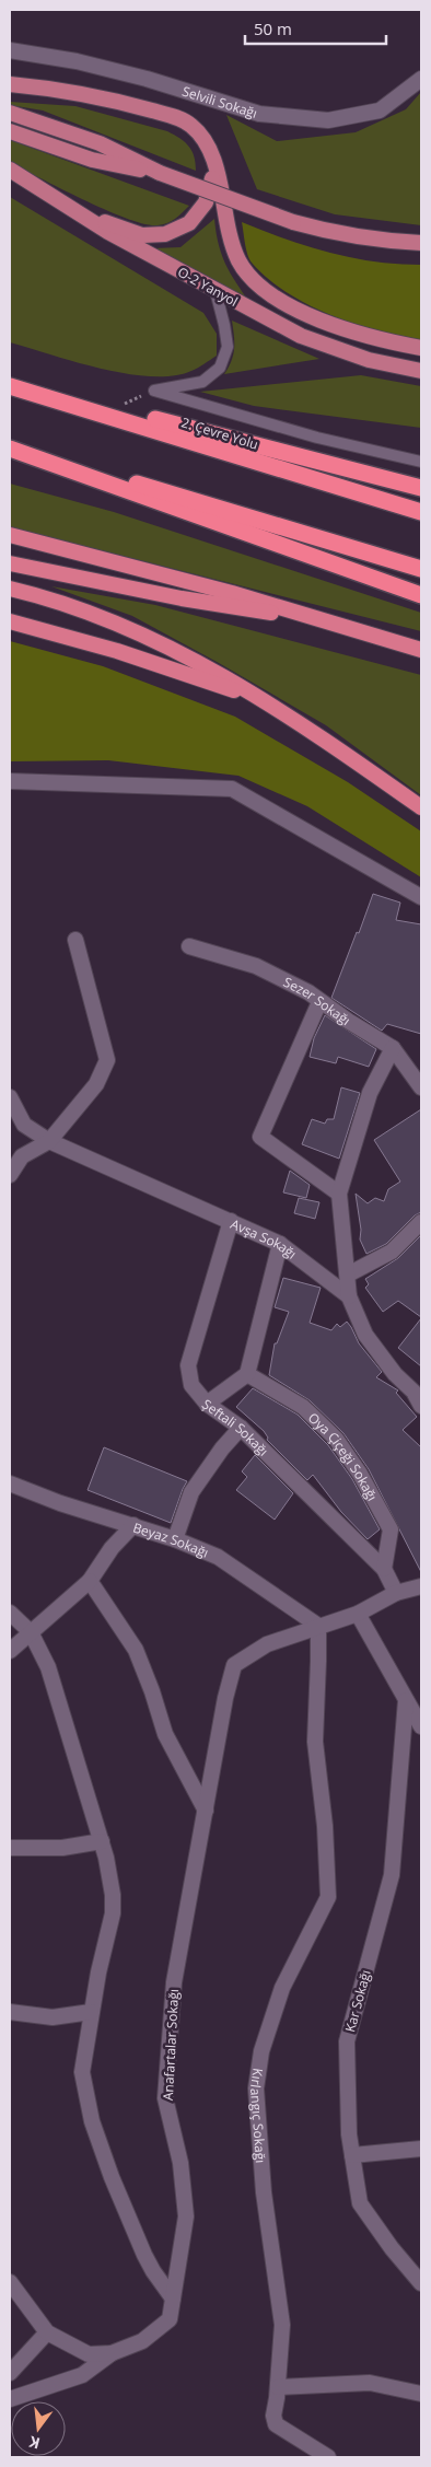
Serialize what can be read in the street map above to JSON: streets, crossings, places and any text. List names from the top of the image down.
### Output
{
  "streets": {
    "highway": ["2. Çevre Yolu"],
    "main road": ["O-2 Yanyol"],
    "street": [
      "Selvili Sokağı",
      "Sezer Sokağı",
      "Avşa Sokağı",
      "Şeftali Sokağı",
      "Oya Çiçeği Sokağı",
      "Beyaz Sokağı",
      "Kar Sokağı",
      "Anafartalar Sokağı",
      "Kırlangıç Sokağı"
    ]
  },
  "crossings": [
    ["Avşa Sokağı", "Şeftali Sokağı"],
    ["Şeftali Sokağı", "Oya Çiçeği Sokağı"],
    ["Şeftali Sokağı", "Anafartalar Sokağı"],
    ["Beyaz Sokağı", "Anafartalar Sokağı"],
    ["Beyaz Sokağı", "Kırlangıç Sokağı"],
    ["Anafartalar Sokağı", "Kırlangıç Sokağı"]
  ],
  "scale_bar": "50 m",
  "north": "bottom"
}
